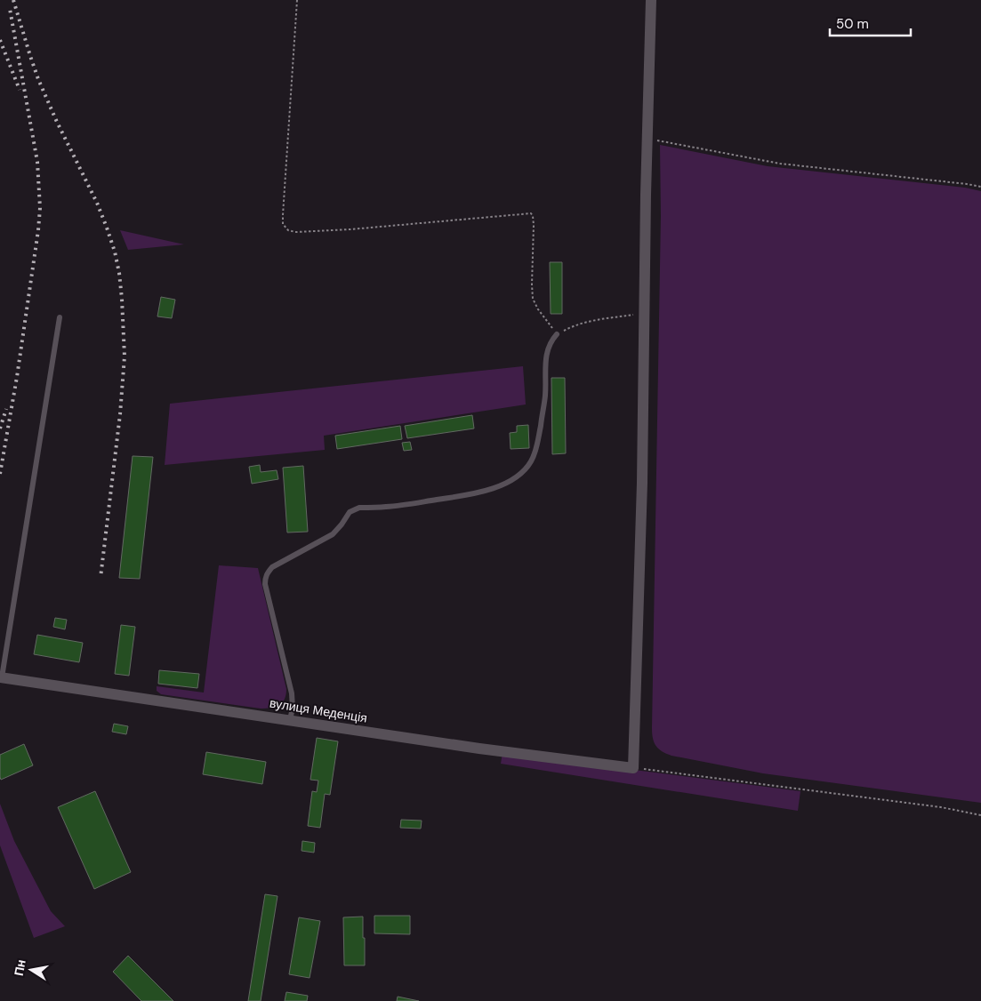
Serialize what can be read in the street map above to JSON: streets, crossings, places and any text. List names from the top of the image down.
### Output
{
  "streets": {
    "street": ["вулиця Меденція"]
  },
  "scale_bar": "50 m",
  "north": "left"
}
